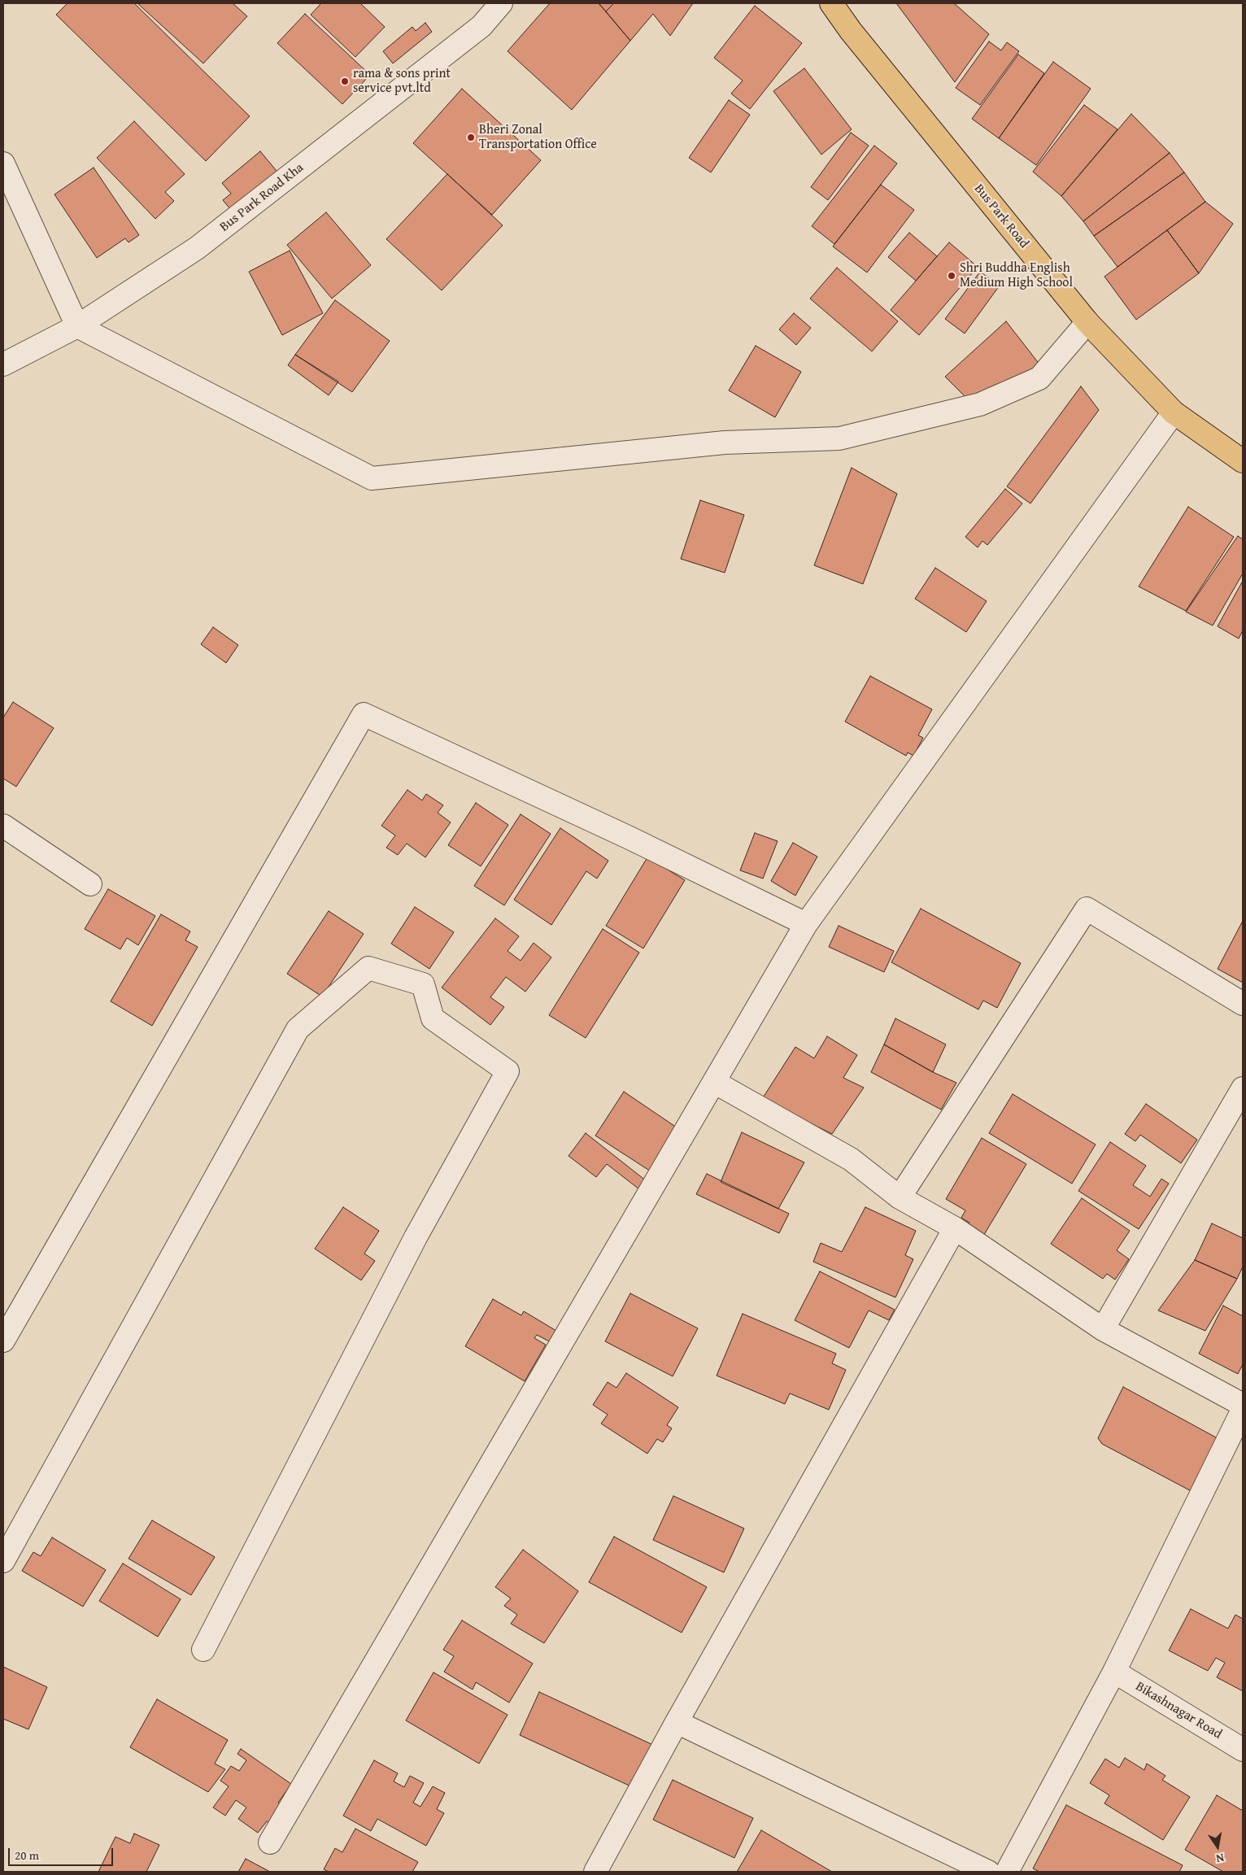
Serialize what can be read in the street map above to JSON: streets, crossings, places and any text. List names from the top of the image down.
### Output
{
  "streets": {
    "main road": ["Bus Park Road"],
    "street": ["Bus Park Road Kha", "Bikashnagar Road"]
  },
  "places": ["rama & sons print service pvt.ltd", "Bheri Zonal Transportation Office", "Shri Buddha English Medium High School"],
  "scale_bar": "20 m",
  "north": "bottom"
}
